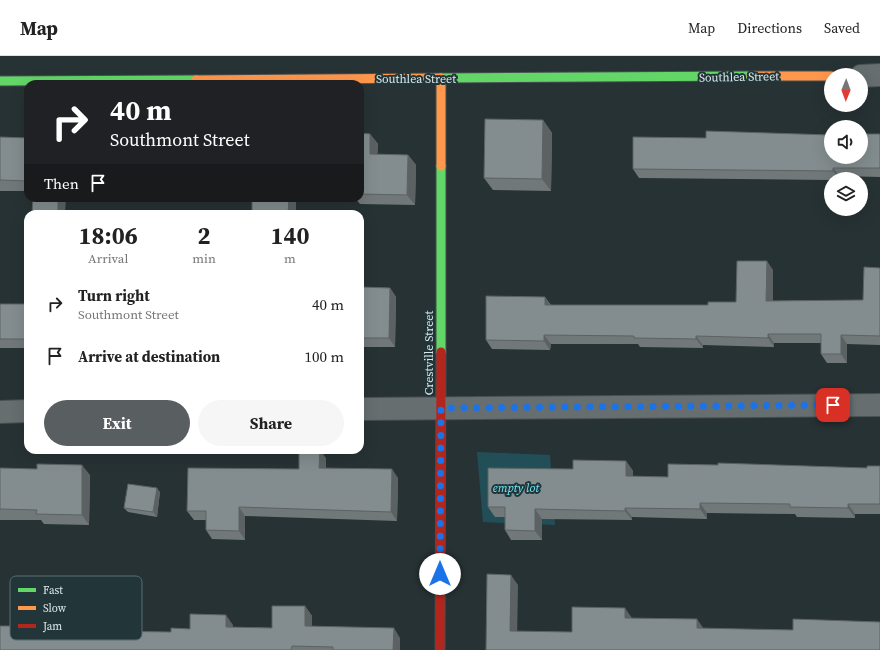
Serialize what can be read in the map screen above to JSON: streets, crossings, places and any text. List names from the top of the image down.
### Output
{
  "streets": {
    "street": ["Southlea Street", "Crestville Street"]
  },
  "crossings": [
    ["Southlea Street", "Crestville Street"]
  ],
  "parks": ["empty lot"],
  "legend": ["Fast", "Slow", "Jam"],
  "north": "bottom",
  "page": {
    "header": "Map",
    "nav": ["Map", "Directions", "Saved"],
    "turn": ["40 m", "Southmont Street"],
    "then": "Then",
    "eta": [
      "18:06",
      "Arrival",
      "2",
      "min",
      "140",
      "m"
    ],
    "list": [
      {
        "name": "Turn right",
        "note": "Southmont Street",
        "value": "40 m"
      },
      {
        "name": "Arrive at destination",
        "value": "100 m"
      }
    ],
    "buttons": ["Exit", "Share"]
  }
}
